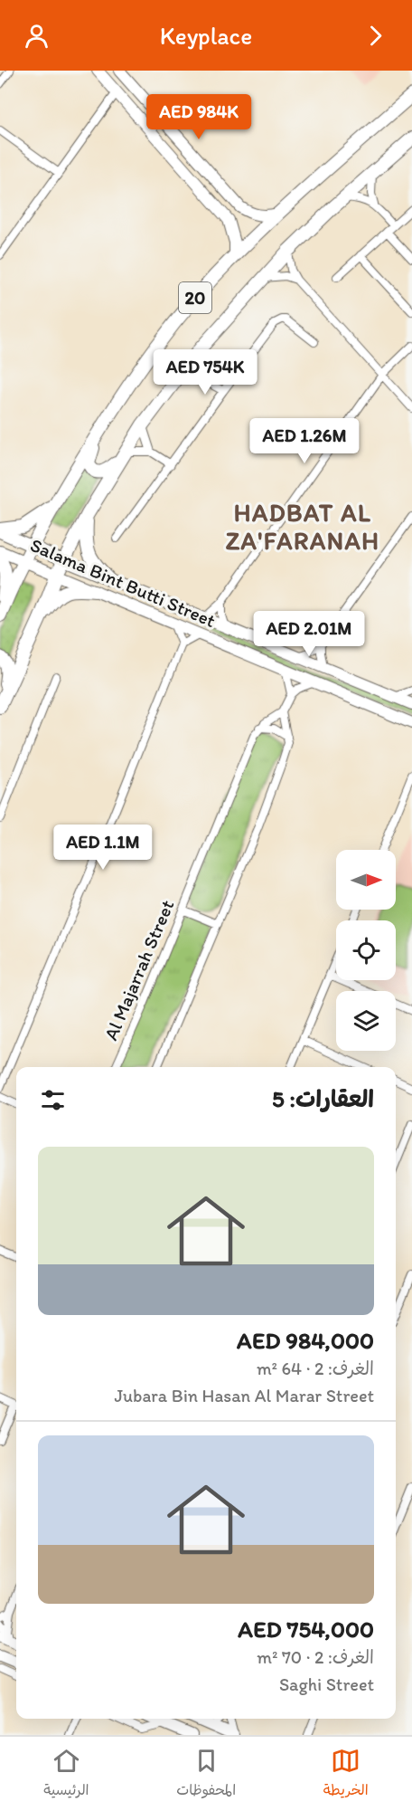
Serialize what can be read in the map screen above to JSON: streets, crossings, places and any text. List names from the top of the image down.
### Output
{
  "streets": {
    "main road": ["20", "Salama Bint Butti Street"],
    "street": ["Al Majarrah Street"]
  },
  "crossings": [
    ["20", "Salama Bint Butti Street"]
  ],
  "districts": ["HADBAT AL ZA'FARANAH"],
  "north": "right",
  "page": {
    "header": "Keyplace",
    "price": [
      "AED 984K",
      "AED 754K",
      "AED 1.26M",
      "AED 2.01M",
      "AED 1.1M"
    ],
    "heading": "العقارات: 5",
    "list": [
      {
        "name": "AED 984,000",
        "note": "الغرف: 2 · 64 m² · Jubara Bin Hasan Al Marar Street"
      },
      {
        "name": "AED 754,000",
        "note": "الغرف: 2 · 70 m² · Saghi Street"
      }
    ],
    "tabs": ["الخريطة", "المحفوظات", "الرئيسية"]
  }
}
